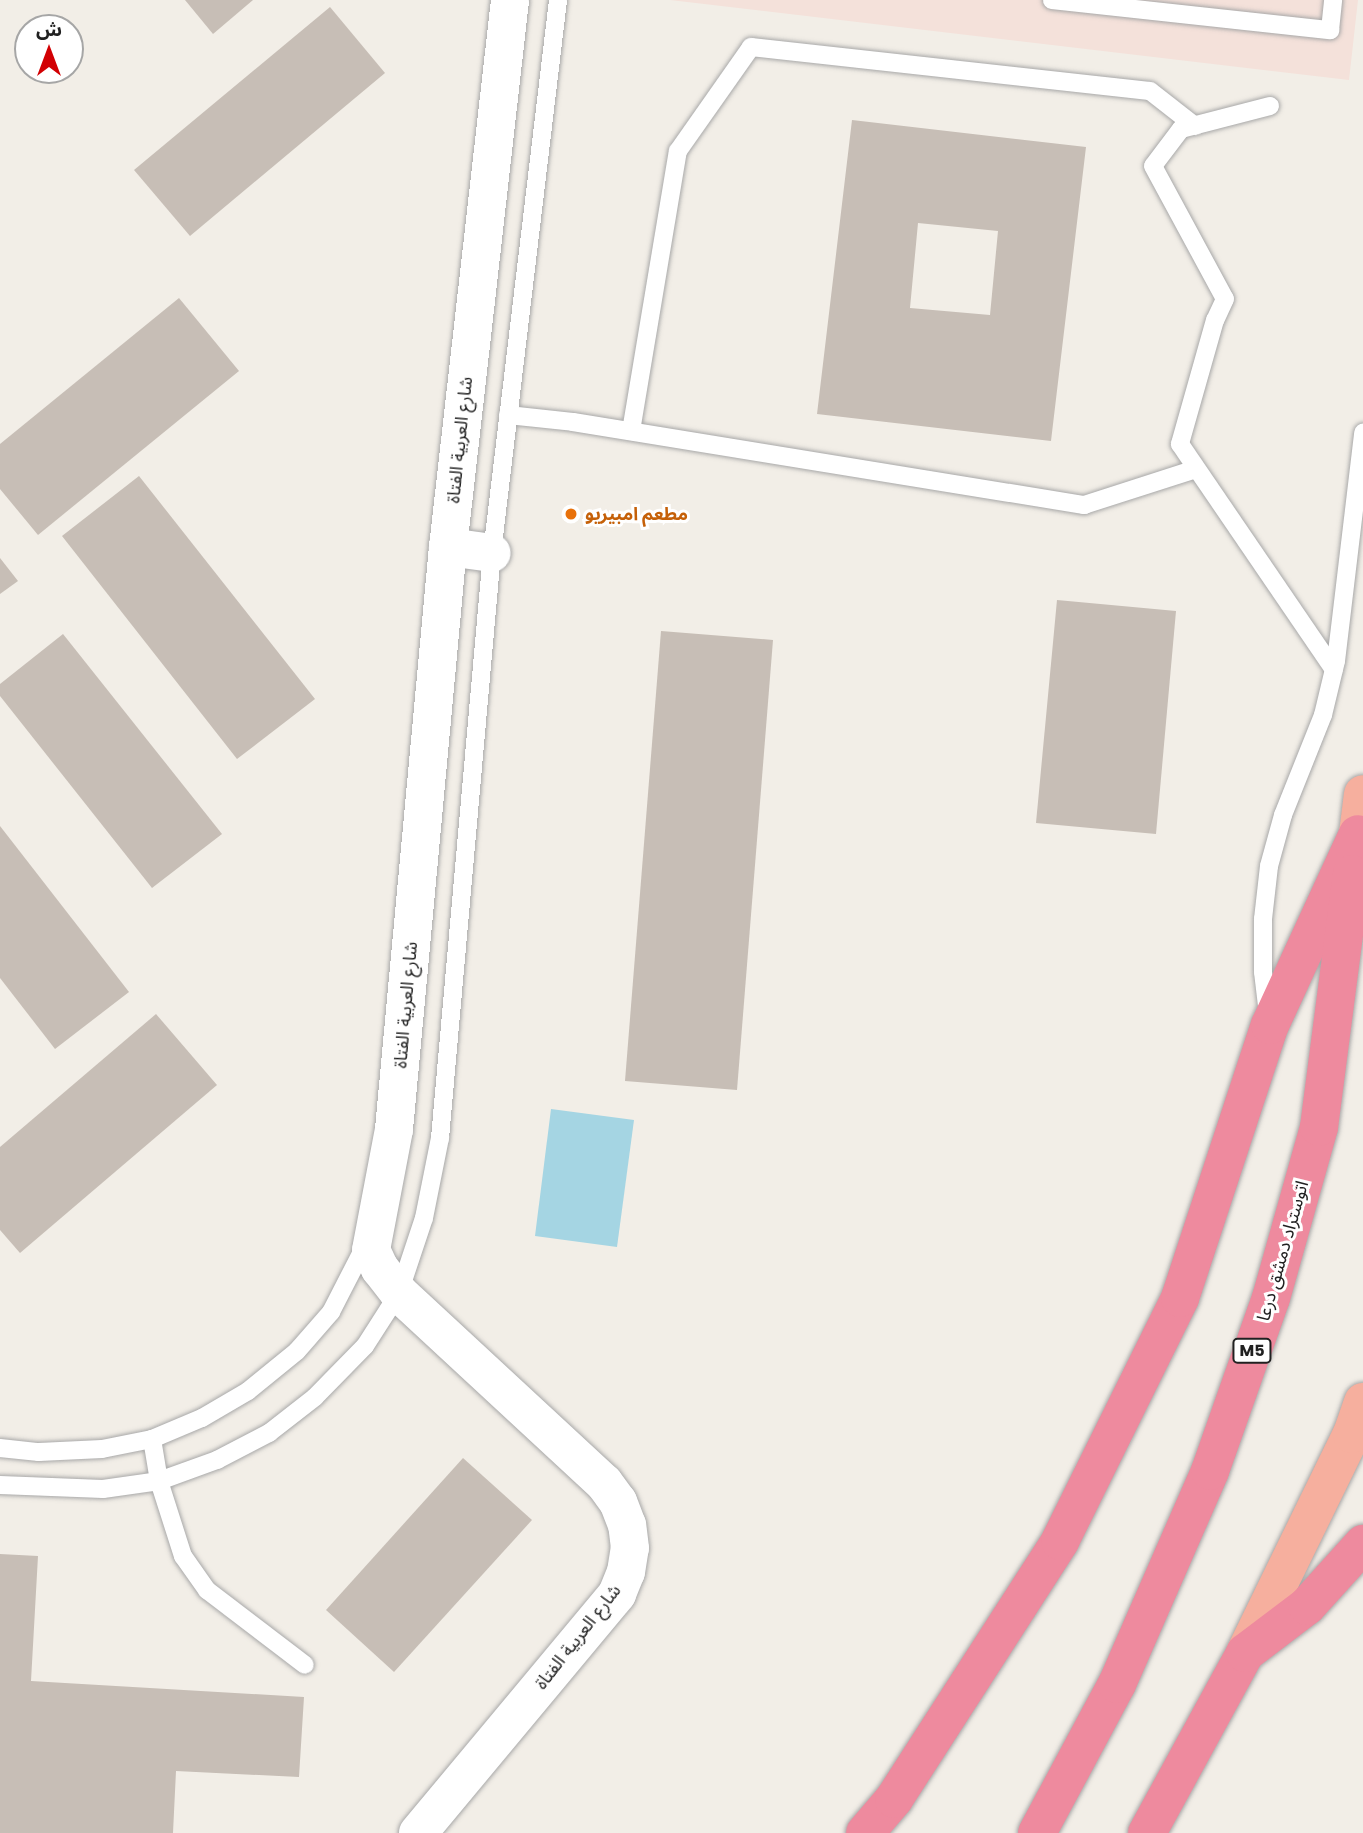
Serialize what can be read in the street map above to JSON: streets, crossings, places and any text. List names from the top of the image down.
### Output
{
  "streets": {
    "highway": ["اتوستراد دمشق درعا", "M5"],
    "street": ["شارع العربية الفتاة"]
  },
  "places": ["مطعم امبيريو"],
  "north": "top"
}
